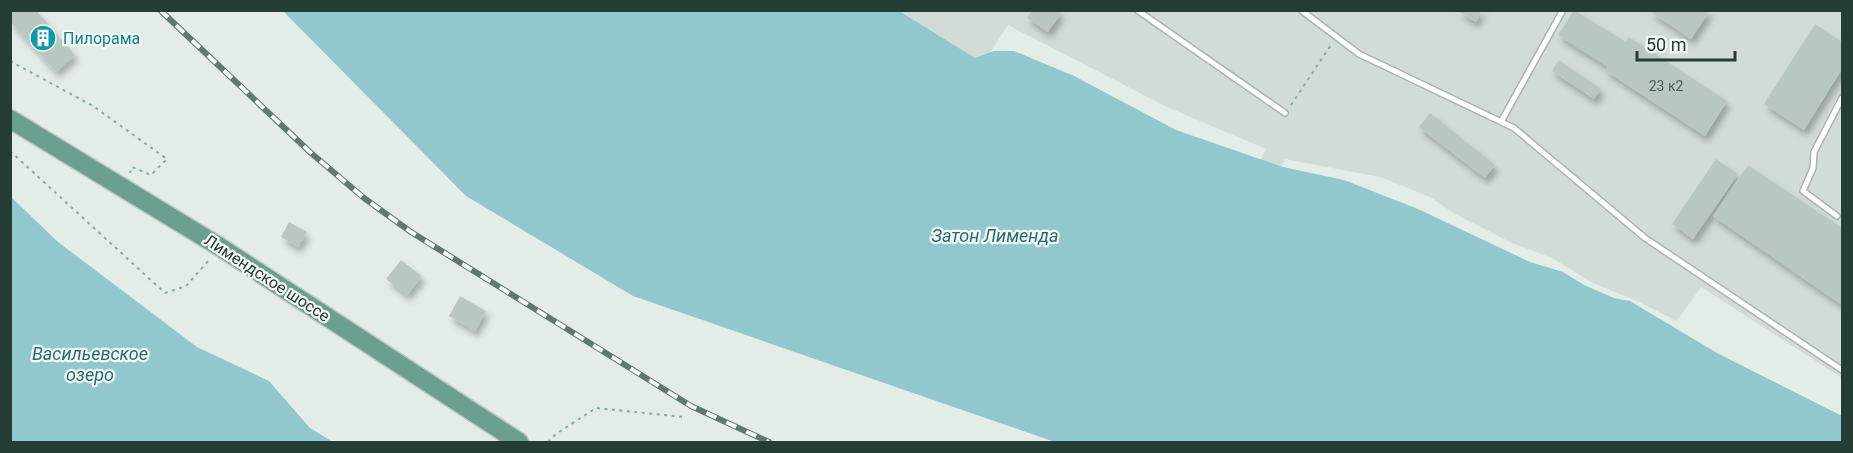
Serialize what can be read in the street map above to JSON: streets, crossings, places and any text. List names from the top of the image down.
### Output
{
  "streets": {
    "main road": ["Лимендское шоссе"]
  },
  "water": ["Затон Лименда", "Васильевское озеро"],
  "places": {
    "building": ["Пилорама"]
  },
  "house_numbers": ["23 к2"],
  "scale_bar": "50 m"
}
